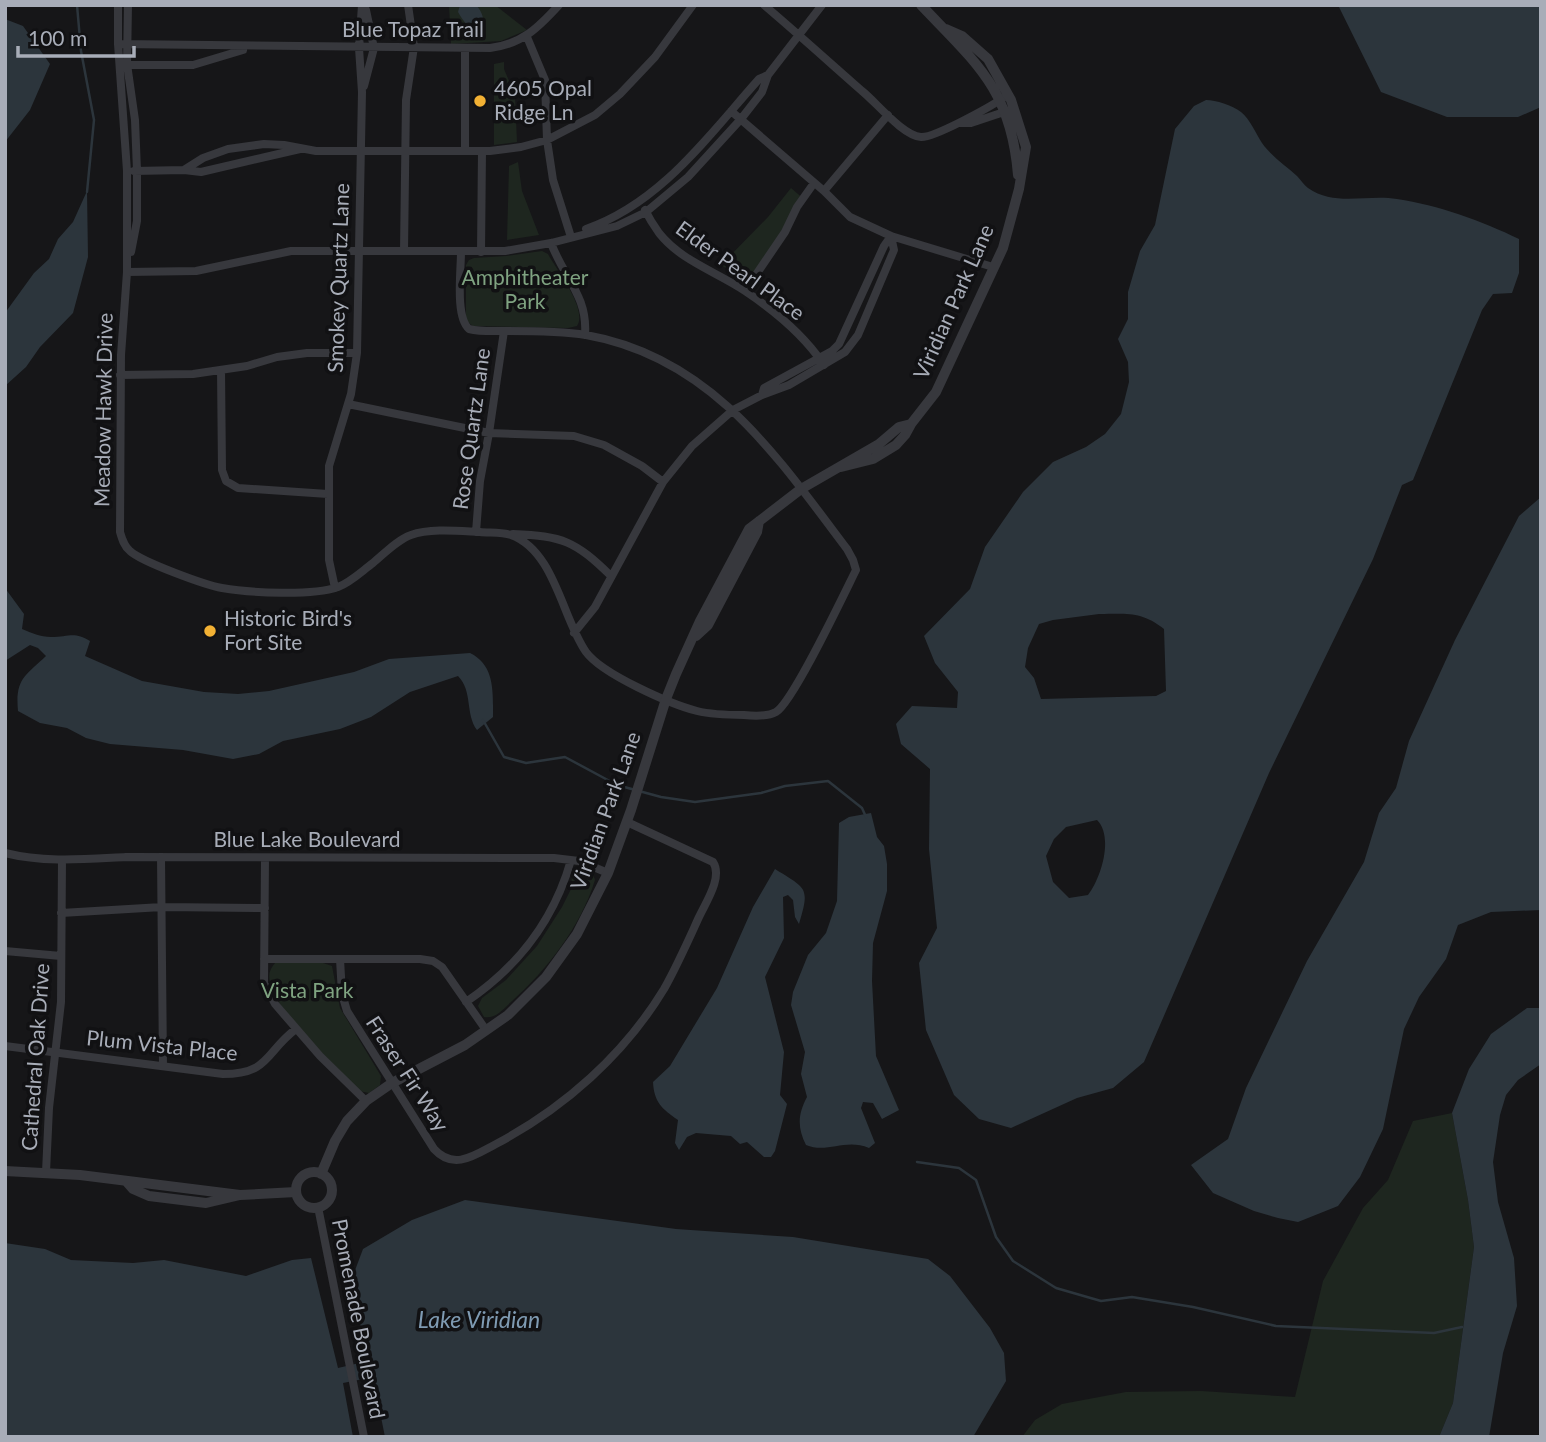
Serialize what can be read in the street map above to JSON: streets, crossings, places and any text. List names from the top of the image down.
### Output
{
  "streets": {
    "street": [
      "Blue Topaz Trail",
      "Elder Pearl Place",
      "Smokey Quartz Lane",
      "Viridian Park Lane",
      "Meadow Hawk Drive",
      "Rose Quartz Lane",
      "Blue Lake Boulevard",
      "Plum Vista Place",
      "Cathedral Oak Drive",
      "Fraser Fir Way",
      "Promenade Boulevard"
    ]
  },
  "crossings": [
    ["Blue Topaz Trail", "Smokey Quartz Lane"],
    ["Blue Topaz Trail", "Meadow Hawk Drive"],
    ["Smokey Quartz Lane", "Meadow Hawk Drive"],
    ["Viridian Park Lane", "Blue Lake Boulevard"],
    ["Viridian Park Lane", "Fraser Fir Way"],
    ["Viridian Park Lane", "Promenade Boulevard"],
    ["Blue Lake Boulevard", "Cathedral Oak Drive"],
    ["Plum Vista Place", "Cathedral Oak Drive"]
  ],
  "water": ["Lake Viridian"],
  "parks": ["Amphitheater Park", "Vista Park"],
  "places": ["4605 Opal Ridge Ln", "Historic Bird's Fort Site"],
  "scale_bar": "100 m"
}
